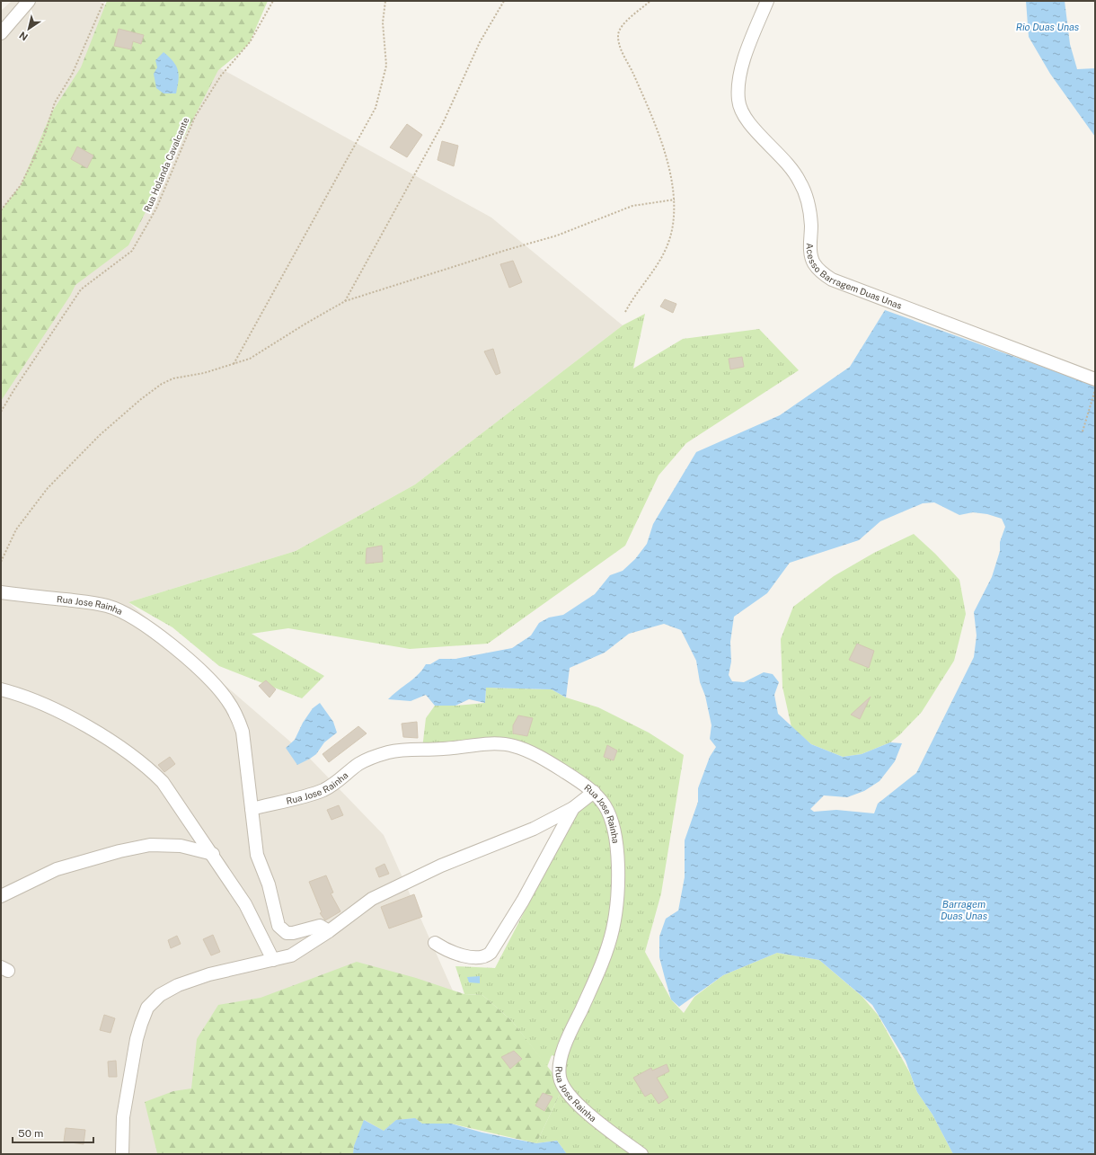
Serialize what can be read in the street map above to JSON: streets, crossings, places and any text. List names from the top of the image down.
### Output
{
  "streets": {
    "street": ["Acesso Barragem Duas Unas", "Rua Jose Rainha"],
    "path": ["Rua Holanda Cavalcante"]
  },
  "water": ["Rio Duas Unas", "Barragem Duas Unas"],
  "scale_bar": "50 m",
  "north": "bottom left"
}
